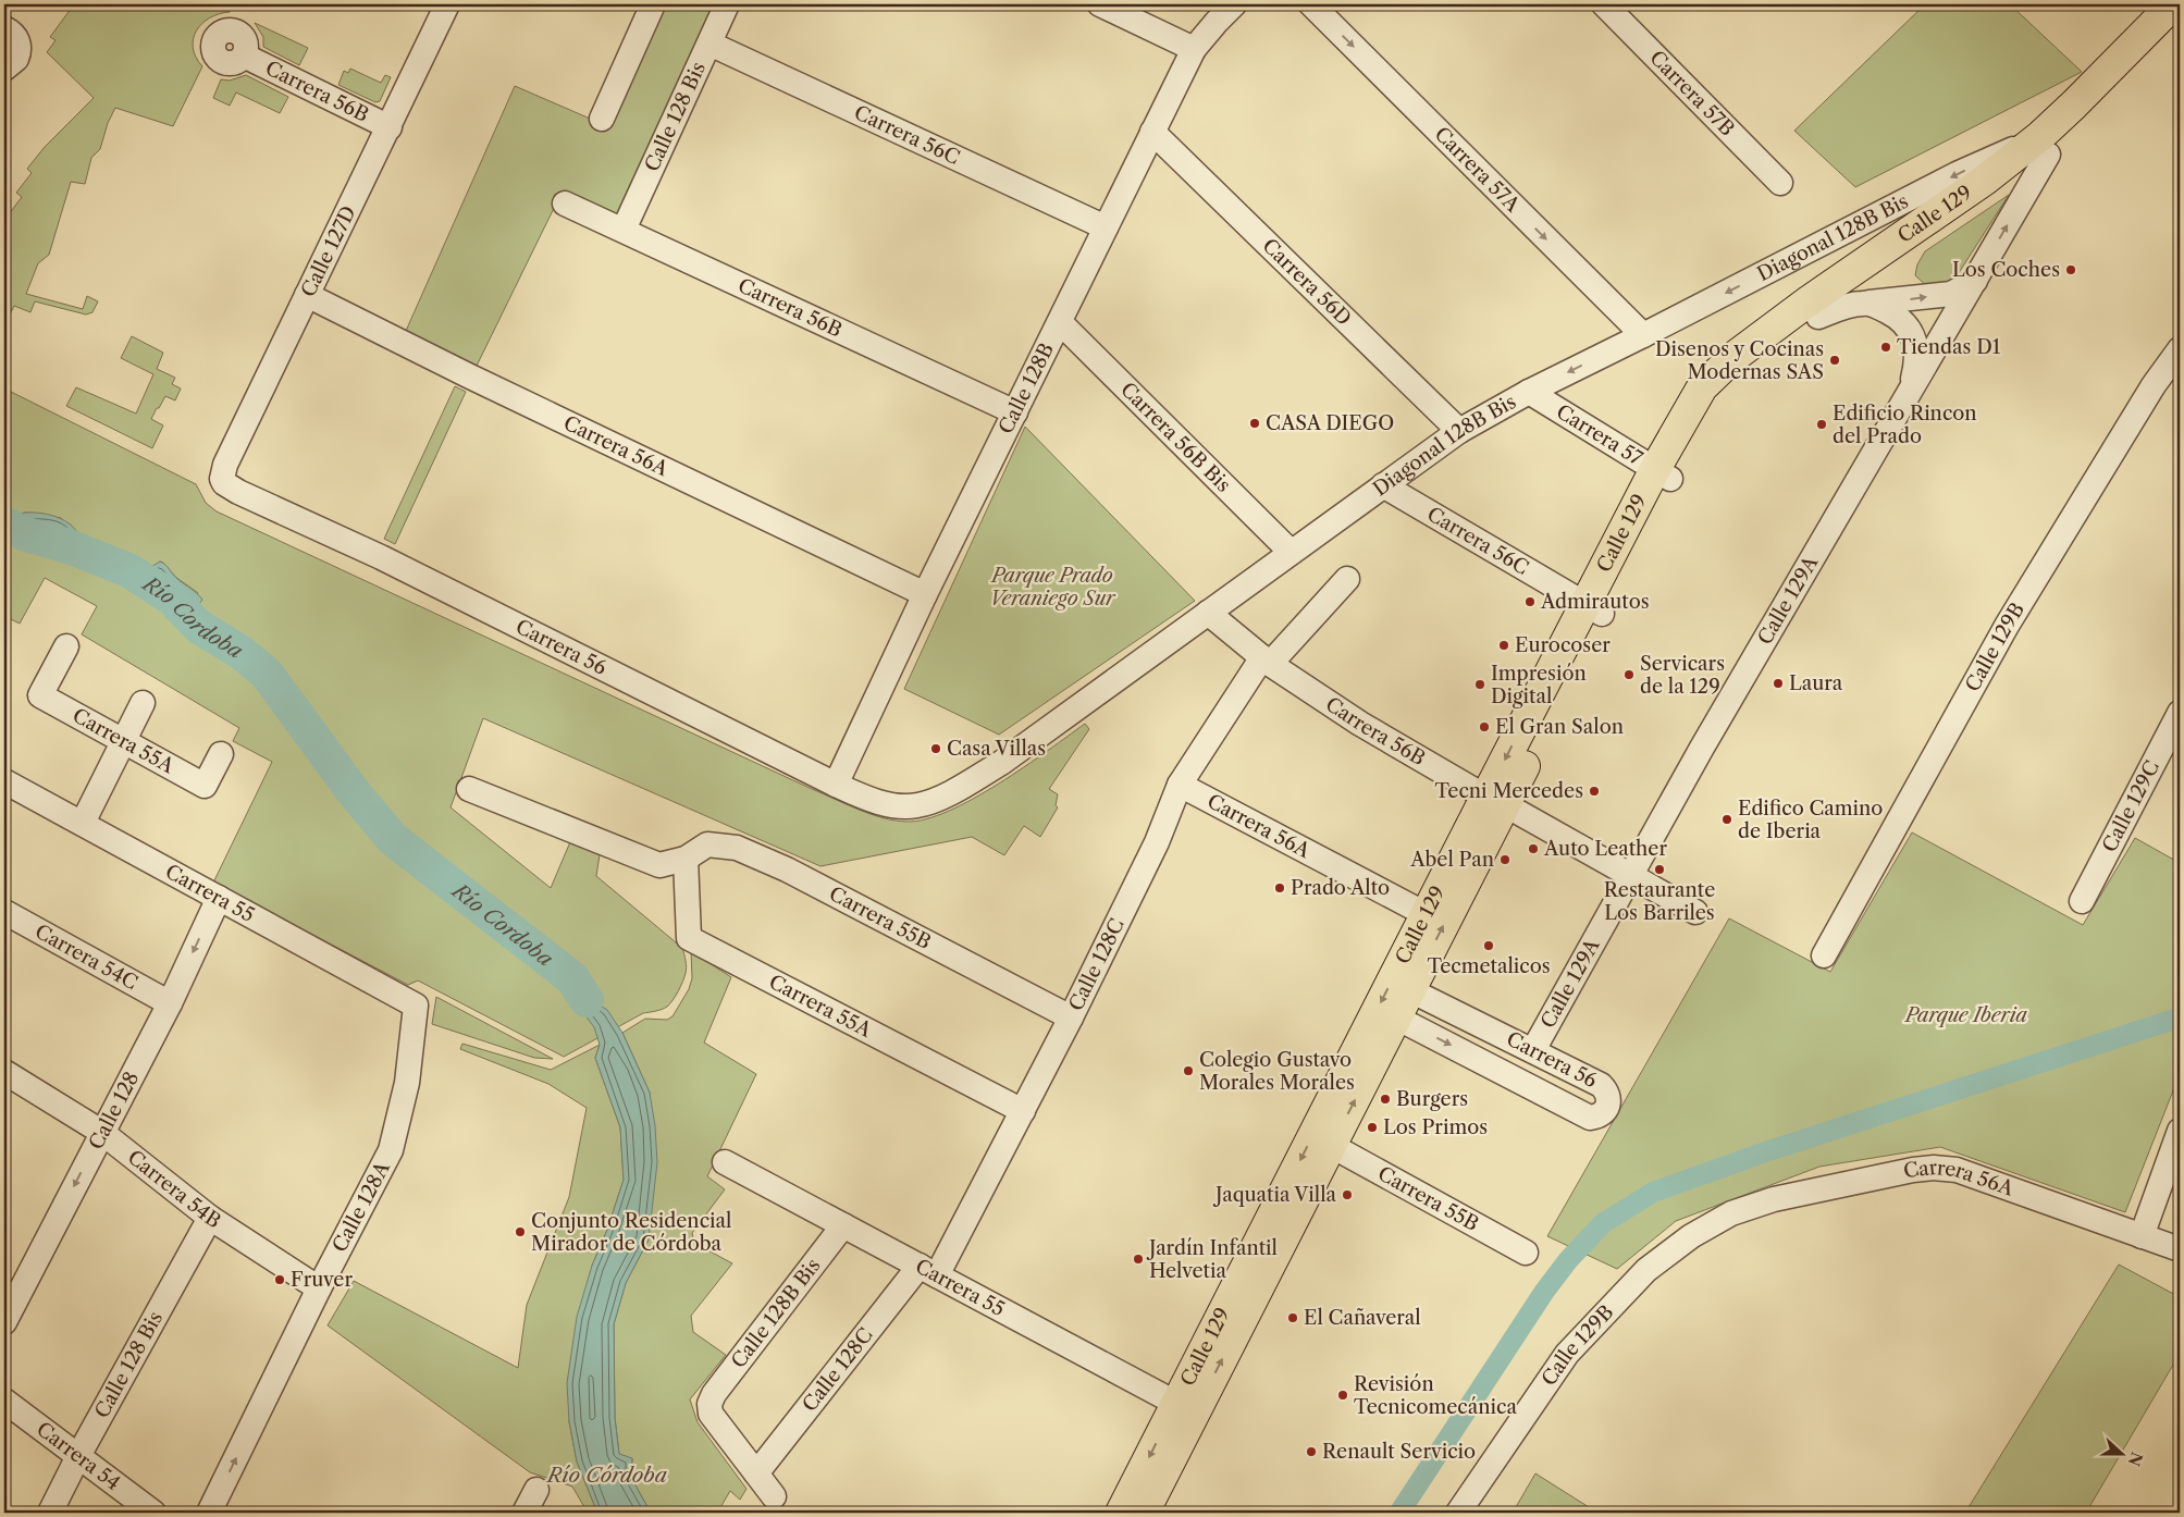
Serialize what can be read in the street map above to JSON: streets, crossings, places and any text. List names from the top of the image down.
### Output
{
  "streets": {
    "main road": ["Calle 129"],
    "street": [
      "Carrera 56B",
      "Carrera 57B",
      "Calle 128 Bis",
      "Carrera 56C",
      "Carrera 57A",
      "Diagonal 128B Bis",
      "Calle 127D",
      "Carrera 56D",
      "Calle 128B",
      "Carrera 57",
      "Carrera 56B Bis",
      "Carrera 56A",
      "Calle 129A",
      "Carrera 56",
      "Calle 129B",
      "Carrera 55A",
      "Calle 129C",
      "Carrera 55",
      "Carrera 55B",
      "Carrera 54C",
      "Calle 128C",
      "Calle 128",
      "Carrera 54B",
      "Calle 128A",
      "Calle 128B Bis",
      "Carrera 54"
    ]
  },
  "crossings": [
    ["Carrera 56B", "Calle 128 Bis"],
    ["Carrera 56B", "Calle 129"],
    ["Carrera 56B", "Diagonal 128B Bis"],
    ["Carrera 56B", "Calle 127D"],
    ["Carrera 56B", "Calle 128B"],
    ["Carrera 56B", "Calle 129A"],
    ["Carrera 56B", "Calle 128C"],
    ["Calle 128 Bis", "Carrera 56C"],
    ["Calle 128 Bis", "Carrera 54B"],
    ["Calle 128 Bis", "Carrera 54"],
    ["Carrera 56C", "Calle 129"],
    ["Carrera 56C", "Diagonal 128B Bis"],
    ["Carrera 56C", "Calle 128B"],
    ["Carrera 57A", "Diagonal 128B Bis"],
    ["Calle 129", "Diagonal 128B Bis"],
    ["Calle 129", "Carrera 57"],
    ["Calle 129", "Carrera 56A"],
    ["Calle 129", "Calle 129A"],
    ["Calle 129", "Carrera 56"],
    ["Calle 129", "Carrera 55"],
    ["Calle 129", "Carrera 55B"],
    ["Diagonal 128B Bis", "Carrera 56D"],
    ["Diagonal 128B Bis", "Carrera 57"],
    ["Diagonal 128B Bis", "Carrera 56B Bis"],
    ["Diagonal 128B Bis", "Calle 129A"],
    ["Diagonal 128B Bis", "Carrera 56"],
    ["Calle 127D", "Carrera 56A"],
    ["Calle 127D", "Carrera 56"],
    ["Carrera 56D", "Calle 128B"],
    ["Calle 128B", "Carrera 56B Bis"],
    ["Calle 128B", "Carrera 56A"],
    ["Calle 128B", "Carrera 56"],
    ["Carrera 56A", "Calle 129B"],
    ["Carrera 56A", "Calle 128C"],
    ["Calle 129A", "Carrera 56"],
    ["Carrera 55A", "Carrera 55B"],
    ["Carrera 55A", "Calle 128C"],
    ["Carrera 55", "Calle 128C"],
    ["Carrera 55", "Calle 128"],
    ["Carrera 55", "Calle 128A"],
    ["Carrera 55", "Calle 128B Bis"],
    ["Carrera 55B", "Calle 128C"],
    ["Carrera 54C", "Calle 128"],
    ["Calle 128C", "Calle 128B Bis"],
    ["Calle 128", "Carrera 54B"],
    ["Carrera 54B", "Calle 128A"]
  ],
  "one_way": [
    "Carrera 57A",
    "Diagonal 128B Bis",
    "Calle 128",
    "Calle 128A"
  ],
  "water": ["Río Cordoba", "Río Córdoba"],
  "parks": ["Parque Prado Veraniego Sur", "Parque Iberia"],
  "places": [
    "Los Coches",
    "Tiendas D1",
    "Disenos y Cocinas Modernas SAS",
    "CASA DIEGO",
    "Edificio Rincon del Prado",
    "Admirautos",
    "Eurocoser",
    "Servicars de la 129",
    "Laura",
    "Impresión Digital",
    "El Gran Salon",
    "Casa Villas",
    "Tecni Mercedes",
    "Edifico Camino de Iberia",
    "Auto Leather",
    "Abel Pan",
    "Restaurante Los Barriles",
    "Prado Alto",
    "Tecmetalicos",
    "Colegio Gustavo Morales Morales",
    "Burgers",
    "Los Primos",
    "Jaquatia Villa",
    "Conjunto Residencial Mirador de Córdoba",
    "Jardín Infantil Helvetia",
    "Fruver",
    "El Cañaveral",
    "Revisión Tecnicomecánica",
    "Renault Servicio"
  ],
  "north": "right"
}
